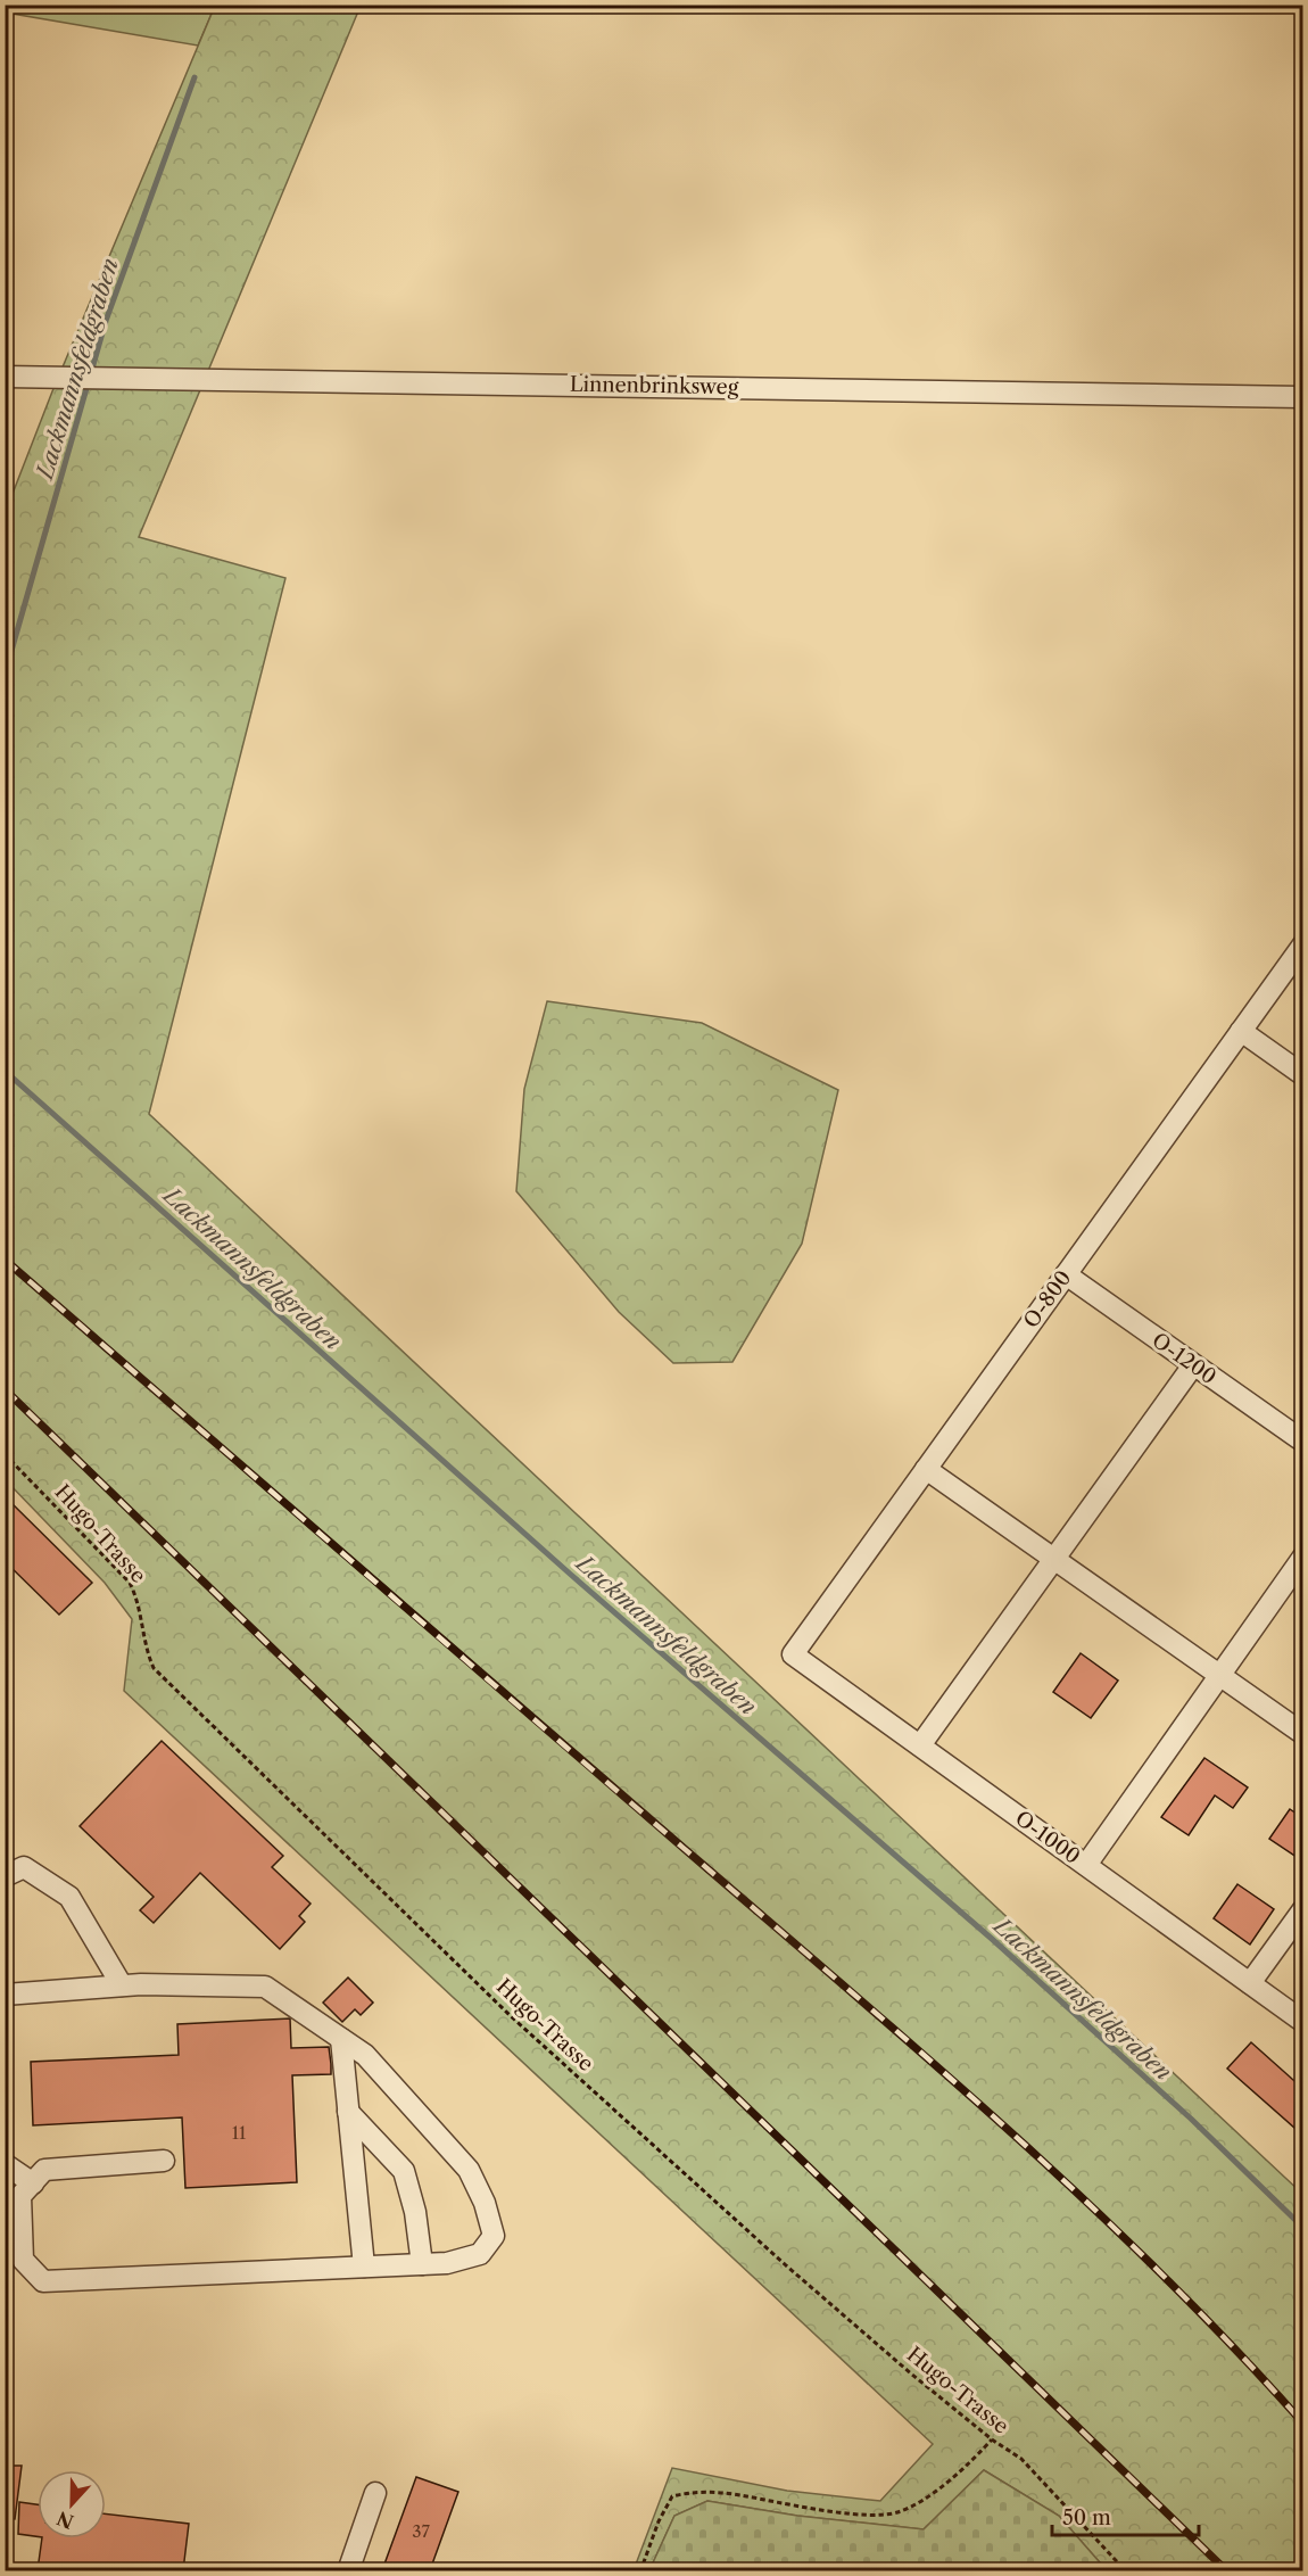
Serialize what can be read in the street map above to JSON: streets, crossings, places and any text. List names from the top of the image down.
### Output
{
  "streets": {
    "street": [
      "Linnenbrinksweg",
      "O-800",
      "O-1200",
      "O-1000"
    ],
    "path": ["Hugo-Trasse"]
  },
  "crossings": [
    ["O-800", "O-1200"],
    ["O-800", "O-1000"]
  ],
  "water": ["Lackmannsfeldgraben"],
  "house_numbers": ["11", "37"],
  "scale_bar": "50 m",
  "north": "bottom"
}
